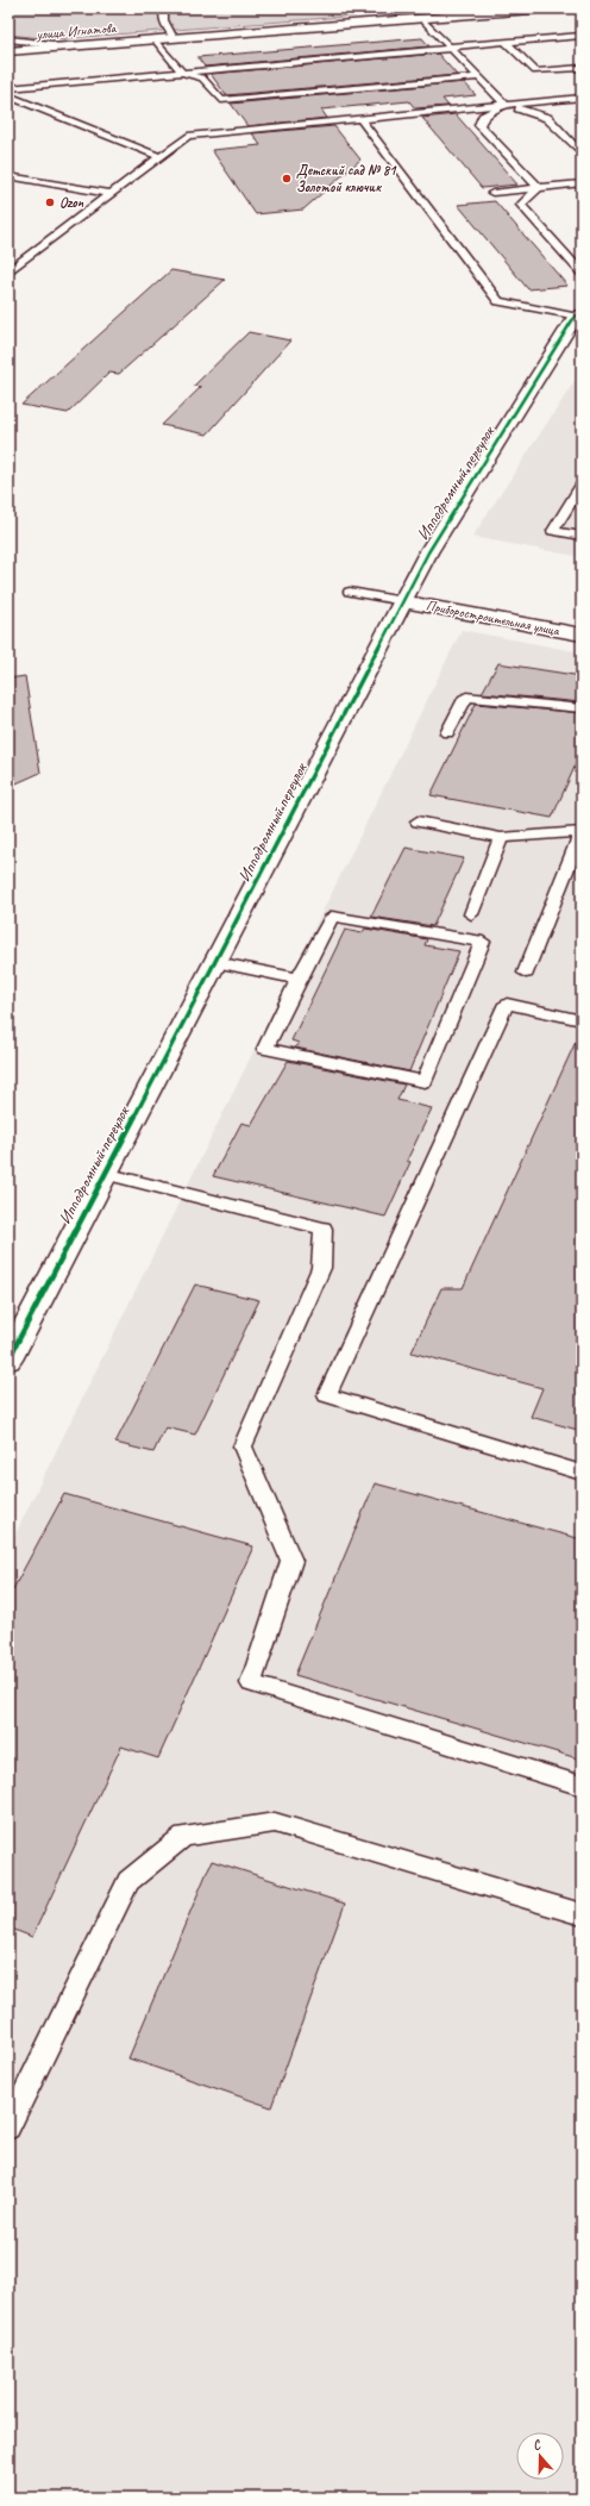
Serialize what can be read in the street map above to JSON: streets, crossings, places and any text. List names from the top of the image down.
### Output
{
  "streets": {
    "street": ["улица Игнатова", "Ипподромный переулок", "Приборостроительная улица"]
  },
  "crossings": [
    ["Ипподромный переулок", "Приборостроительная улица"]
  ],
  "places": ["Детский сад № 81 Золотой ключик", "Ozon"],
  "north": "top"
}
